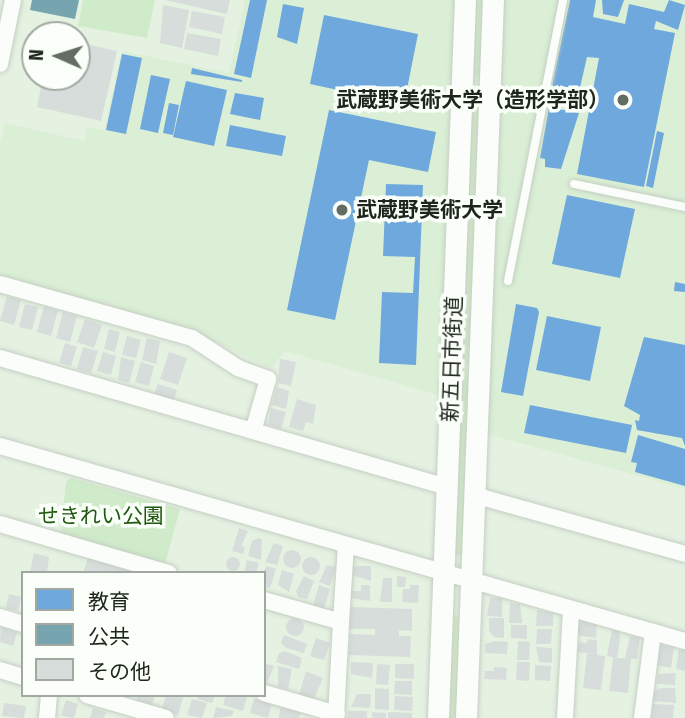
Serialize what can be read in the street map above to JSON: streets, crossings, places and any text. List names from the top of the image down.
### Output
{
  "streets": {
    "street": ["新五日市街道"]
  },
  "parks": ["せきれい公園"],
  "places": ["武蔵野美術大学（造形学部）", "武蔵野美術大学"],
  "legend": ["教育", "公共", "その他"],
  "north": "left"
}
